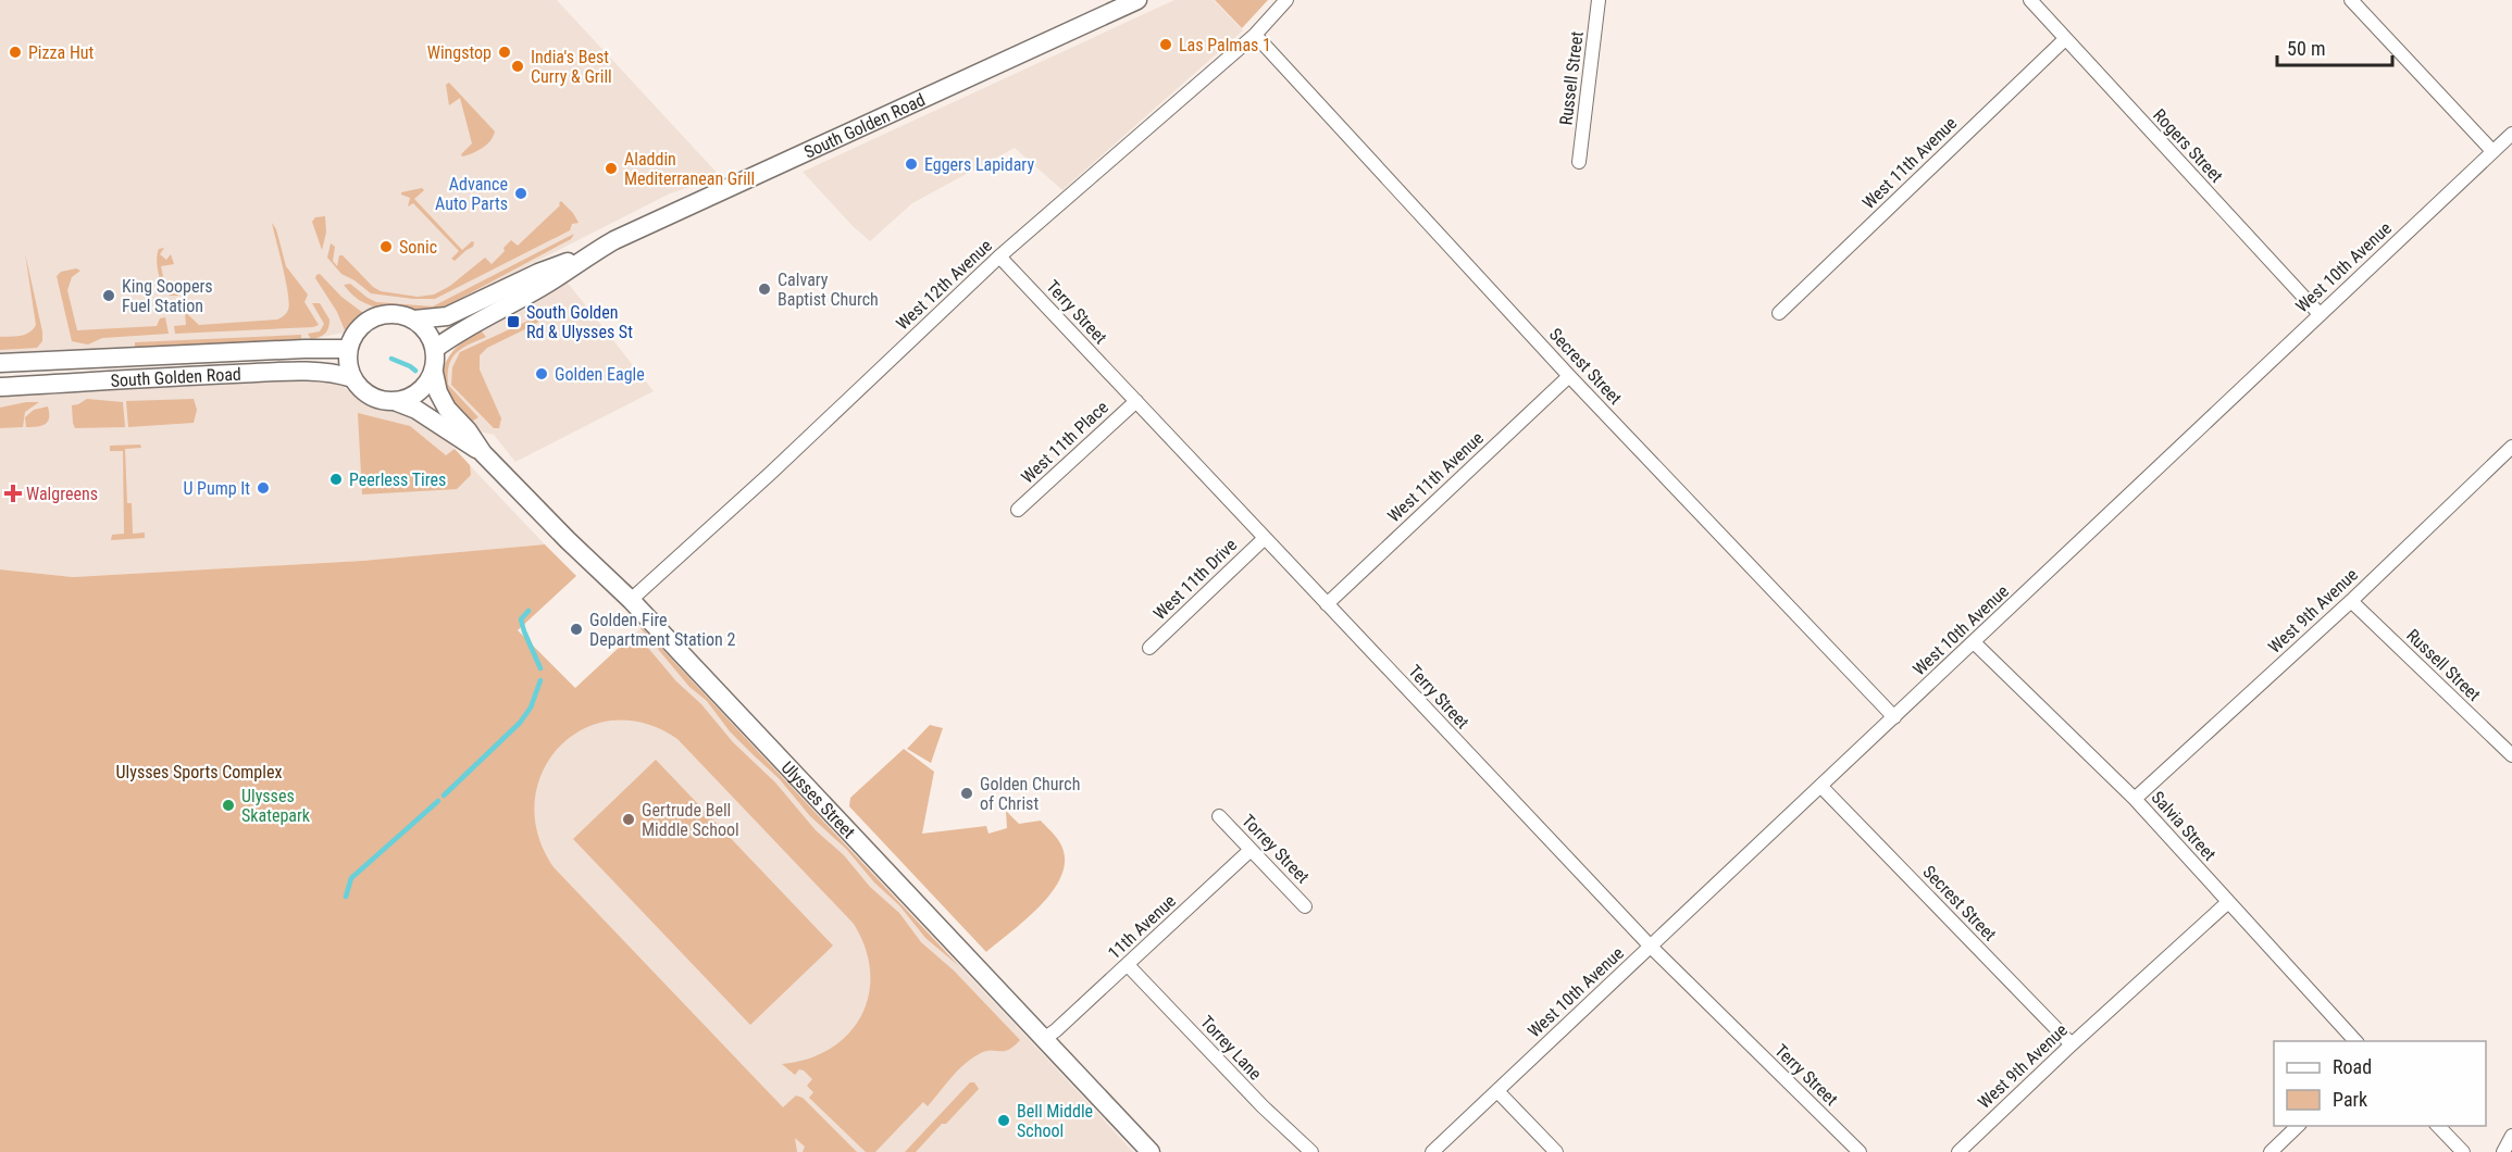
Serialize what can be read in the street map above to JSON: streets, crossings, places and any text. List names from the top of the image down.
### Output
{
  "streets": {
    "main road": ["South Golden Road", "Ulysses Street"],
    "street": [
      "Russell Street",
      "Rogers Street",
      "West 11th Avenue",
      "West 10th Avenue",
      "West 12th Avenue",
      "Terry Street",
      "Secrest Street",
      "West 11th Place",
      "West 11th Drive",
      "West 9th Avenue",
      "Salvia Street",
      "Torrey Street",
      "11th Avenue",
      "Torrey Lane"
    ]
  },
  "crossings": [
    ["Russell Street", "West 9th Avenue"],
    ["South Golden Road", "Ulysses Street"],
    ["Rogers Street", "West 11th Avenue"],
    ["Rogers Street", "West 10th Avenue"],
    ["West 11th Avenue", "Terry Street"],
    ["West 11th Avenue", "Secrest Street"],
    ["West 10th Avenue", "Terry Street"],
    ["West 10th Avenue", "Secrest Street"],
    ["West 10th Avenue", "Salvia Street"],
    ["West 12th Avenue", "Terry Street"],
    ["West 12th Avenue", "Secrest Street"],
    ["West 12th Avenue", "Ulysses Street"],
    ["Terry Street", "West 11th Place"],
    ["Terry Street", "West 11th Drive"],
    ["Secrest Street", "West 9th Avenue"],
    ["West 9th Avenue", "Salvia Street"],
    ["Ulysses Street", "11th Avenue"],
    ["Torrey Street", "11th Avenue"],
    ["11th Avenue", "Torrey Lane"]
  ],
  "parks": ["Ulysses Sports Complex"],
  "places": {
    "other": [
      "Las Palmas 1",
      "Pizza Hut",
      "Wingstop",
      "India's Best Curry & Grill",
      "Eggers Lapidary",
      "Aladdin Mediterranean Grill",
      "Advance Auto Parts",
      "Sonic",
      "Calvary Baptist Church",
      "King Soopers Fuel Station",
      "Golden Eagle",
      "Peerless Tires",
      "U Pump It",
      "Golden Fire Department Station 2",
      "Golden Church of Christ",
      "Ulysses Skatepark",
      "Gertrude Bell Middle School",
      "Bell Middle School"
    ],
    "transit": ["South Golden Rd & Ulysses St"],
    "health": ["Walgreens"]
  },
  "legend": ["Road", "Park"],
  "scale_bar": "50 m"
}
